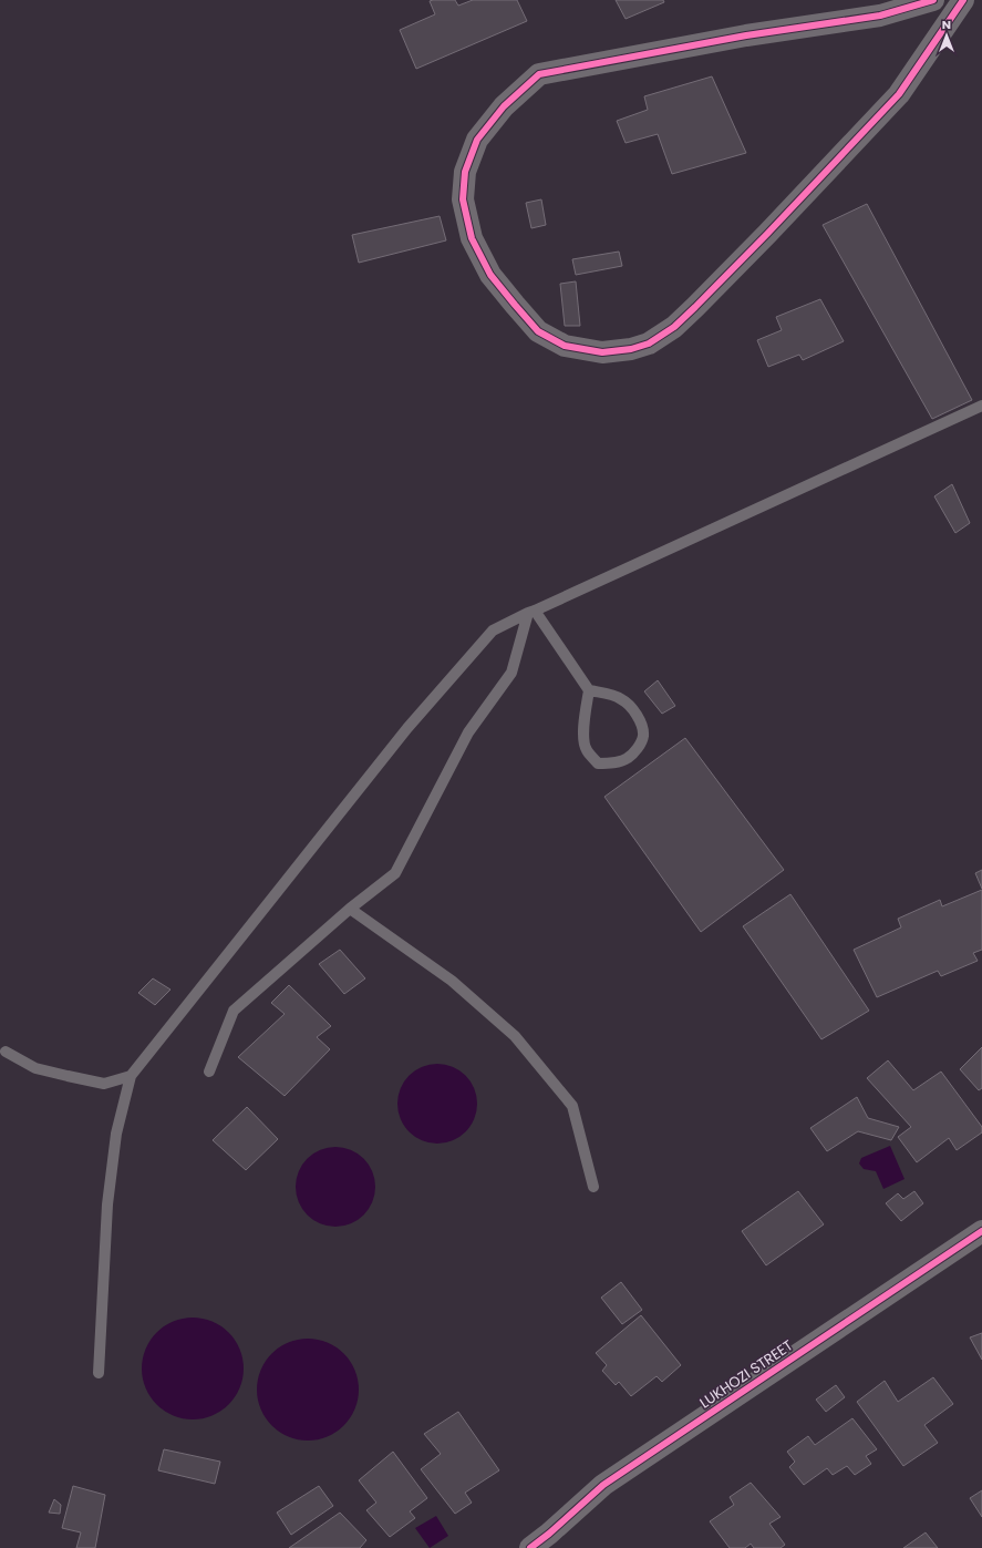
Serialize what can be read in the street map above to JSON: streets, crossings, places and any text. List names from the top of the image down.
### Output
{
  "streets": {
    "street": ["LUKHOZI STREET"]
  },
  "north": "top"
}
